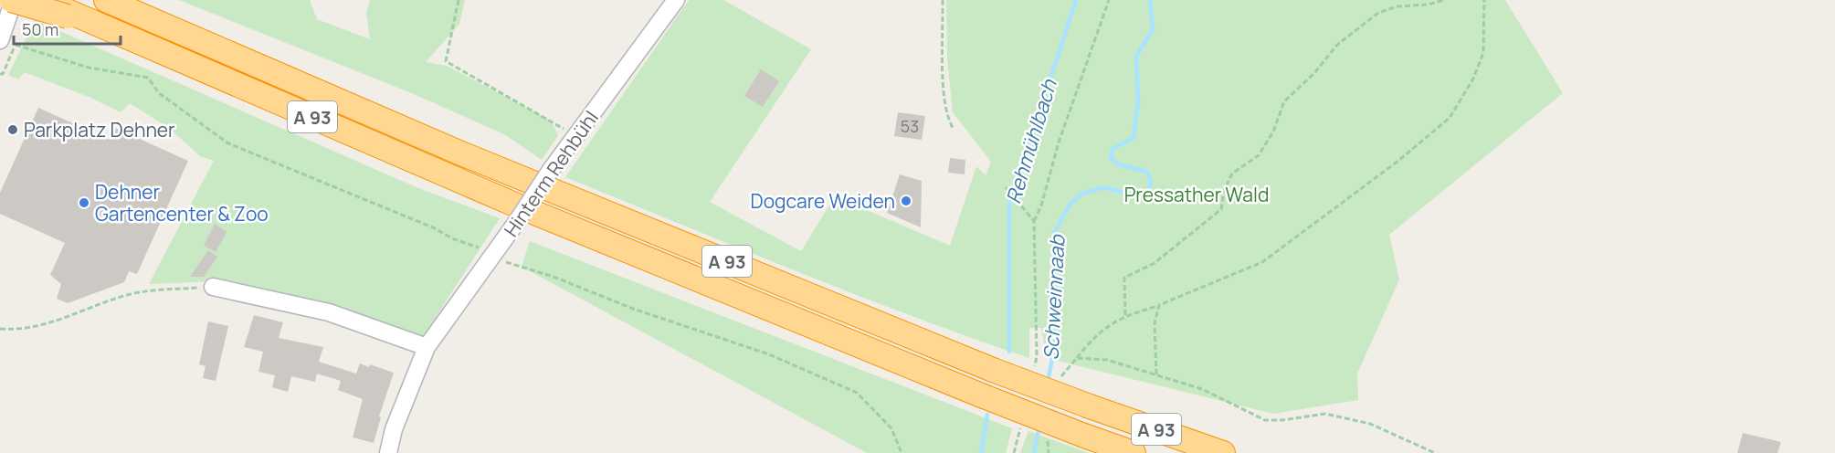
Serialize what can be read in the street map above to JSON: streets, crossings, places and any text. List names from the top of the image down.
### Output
{
  "streets": {
    "highway": ["A 93"],
    "street": ["Hinterm Rehbühl"]
  },
  "water": ["Rehmühlbach", "Schweinnaab"],
  "parks": ["Pressather Wald"],
  "places": ["Parkplatz Dehner", "Dogcare Weiden", "Dehner Gartencenter & Zoo"],
  "house_numbers": ["53"],
  "scale_bar": "50 m"
}
